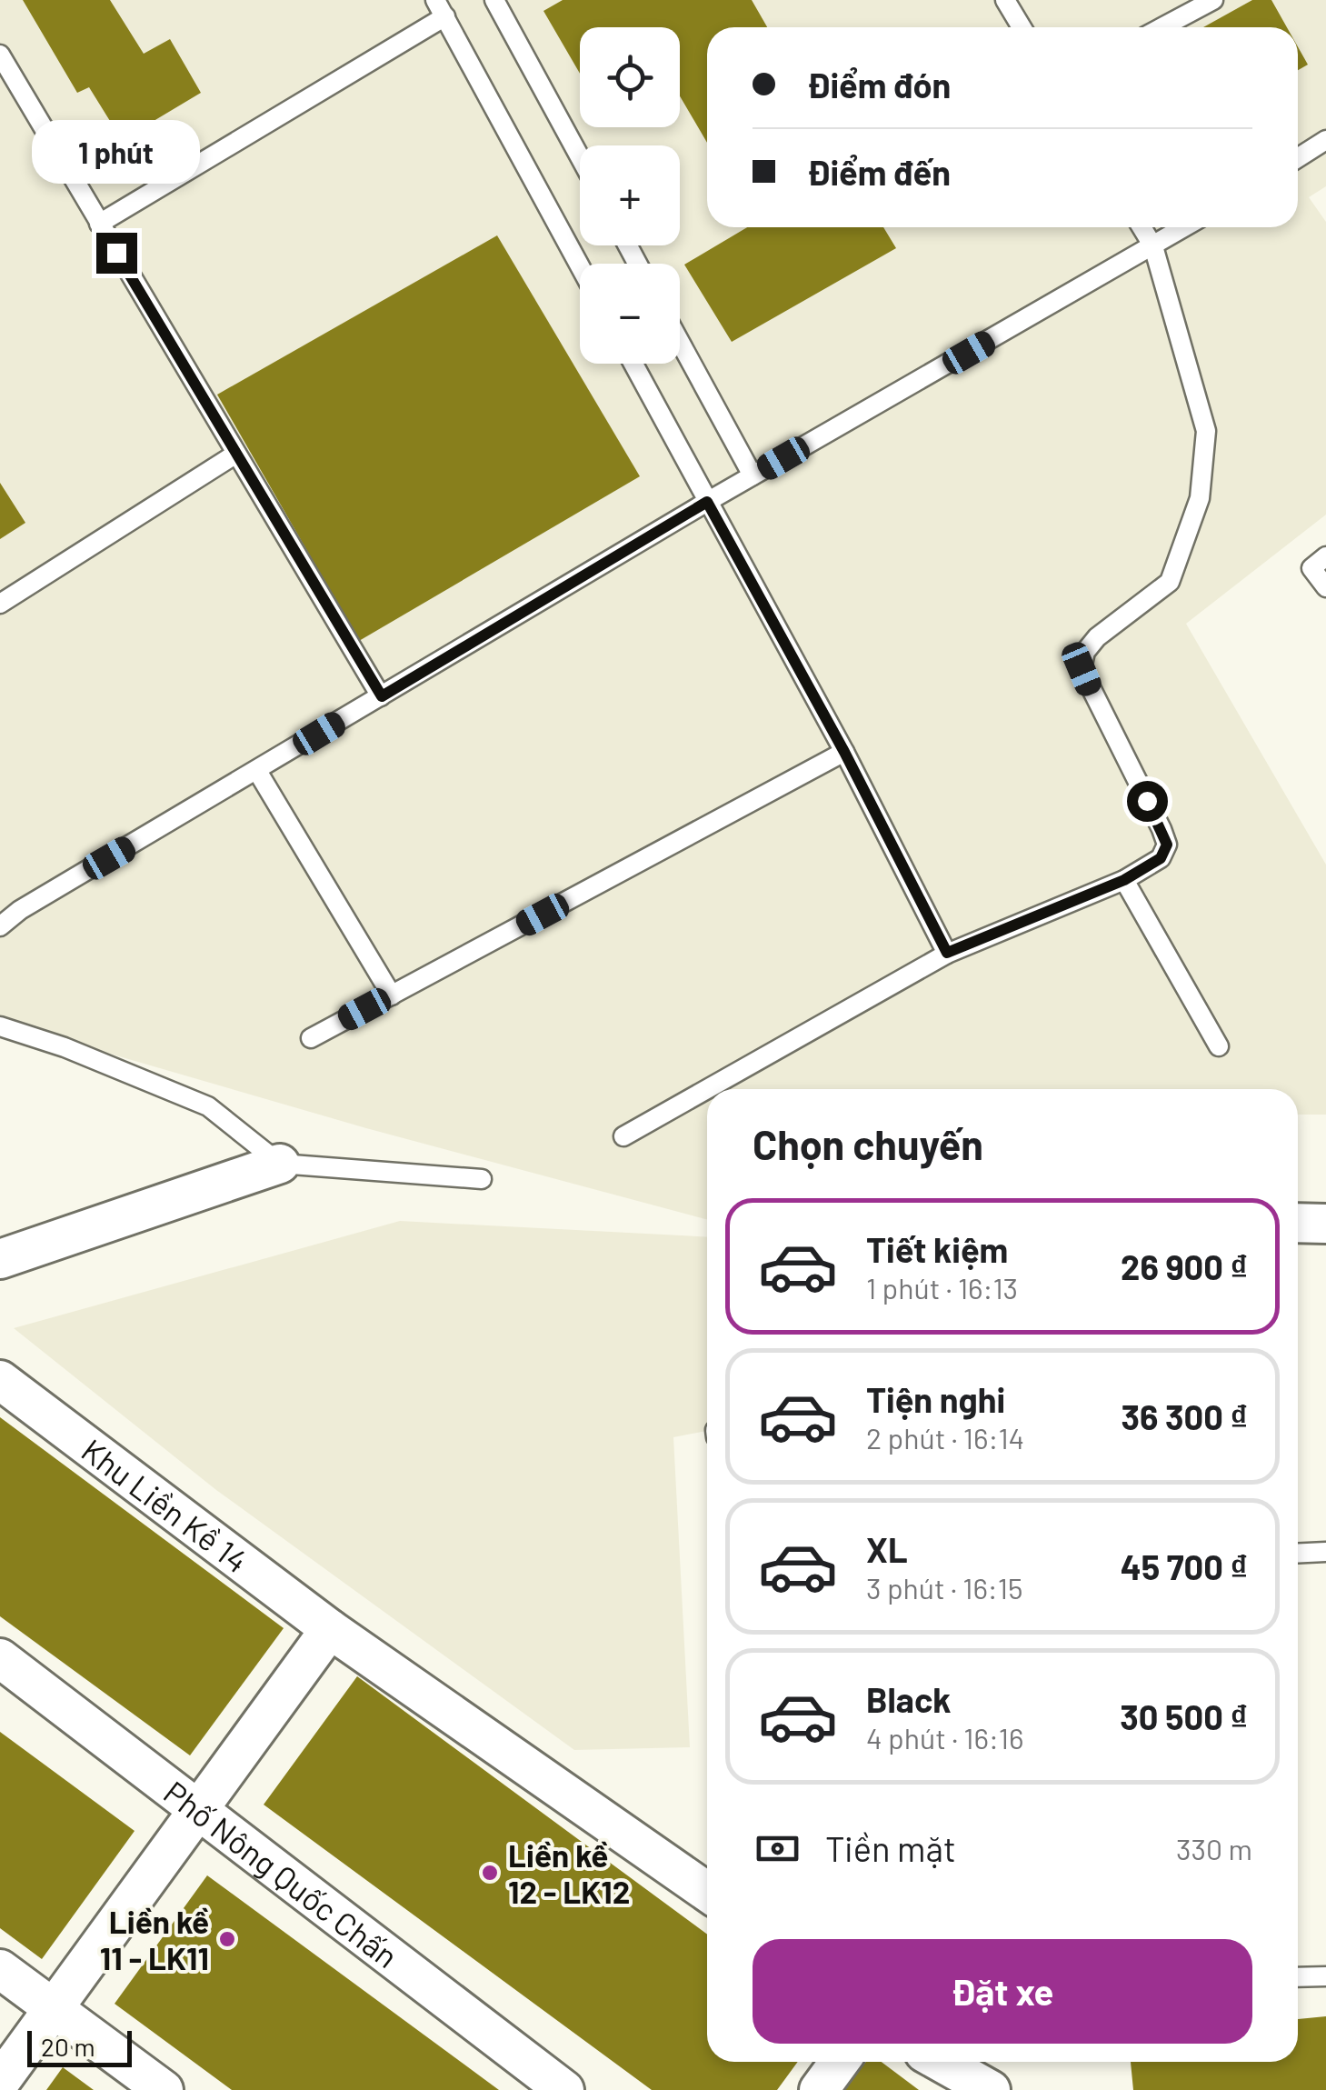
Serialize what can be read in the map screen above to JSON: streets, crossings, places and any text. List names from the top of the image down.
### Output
{
  "streets": {
    "street": ["Khu Liền Kề 14", "Phố Nông Quốc Chấn"]
  },
  "places": ["Liền kề 12 - LK12", "Liền kề 11 - LK11"],
  "scale_bar": "20 m",
  "page": {
    "map_buttons": ["+", "−"],
    "banner": ["Điểm đón", "Điểm đến"],
    "bubble": "1 phút",
    "heading": "Chọn chuyến",
    "list": [
      {
        "name": "Tiết kiệm",
        "note": "1 phút · 16:13",
        "value": "26 900 ₫"
      },
      {
        "name": "Tiện nghi",
        "note": "2 phút · 16:14",
        "value": "36 300 ₫"
      },
      {
        "name": "XL",
        "note": "3 phút · 16:15",
        "value": "45 700 ₫"
      },
      {
        "name": "Black",
        "note": "4 phút · 16:16",
        "value": "30 500 ₫"
      }
    ],
    "pay": ["Tiền mặt", "330 m"],
    "buttons": "Đặt xe",
    "scale": "20 m"
  }
}
